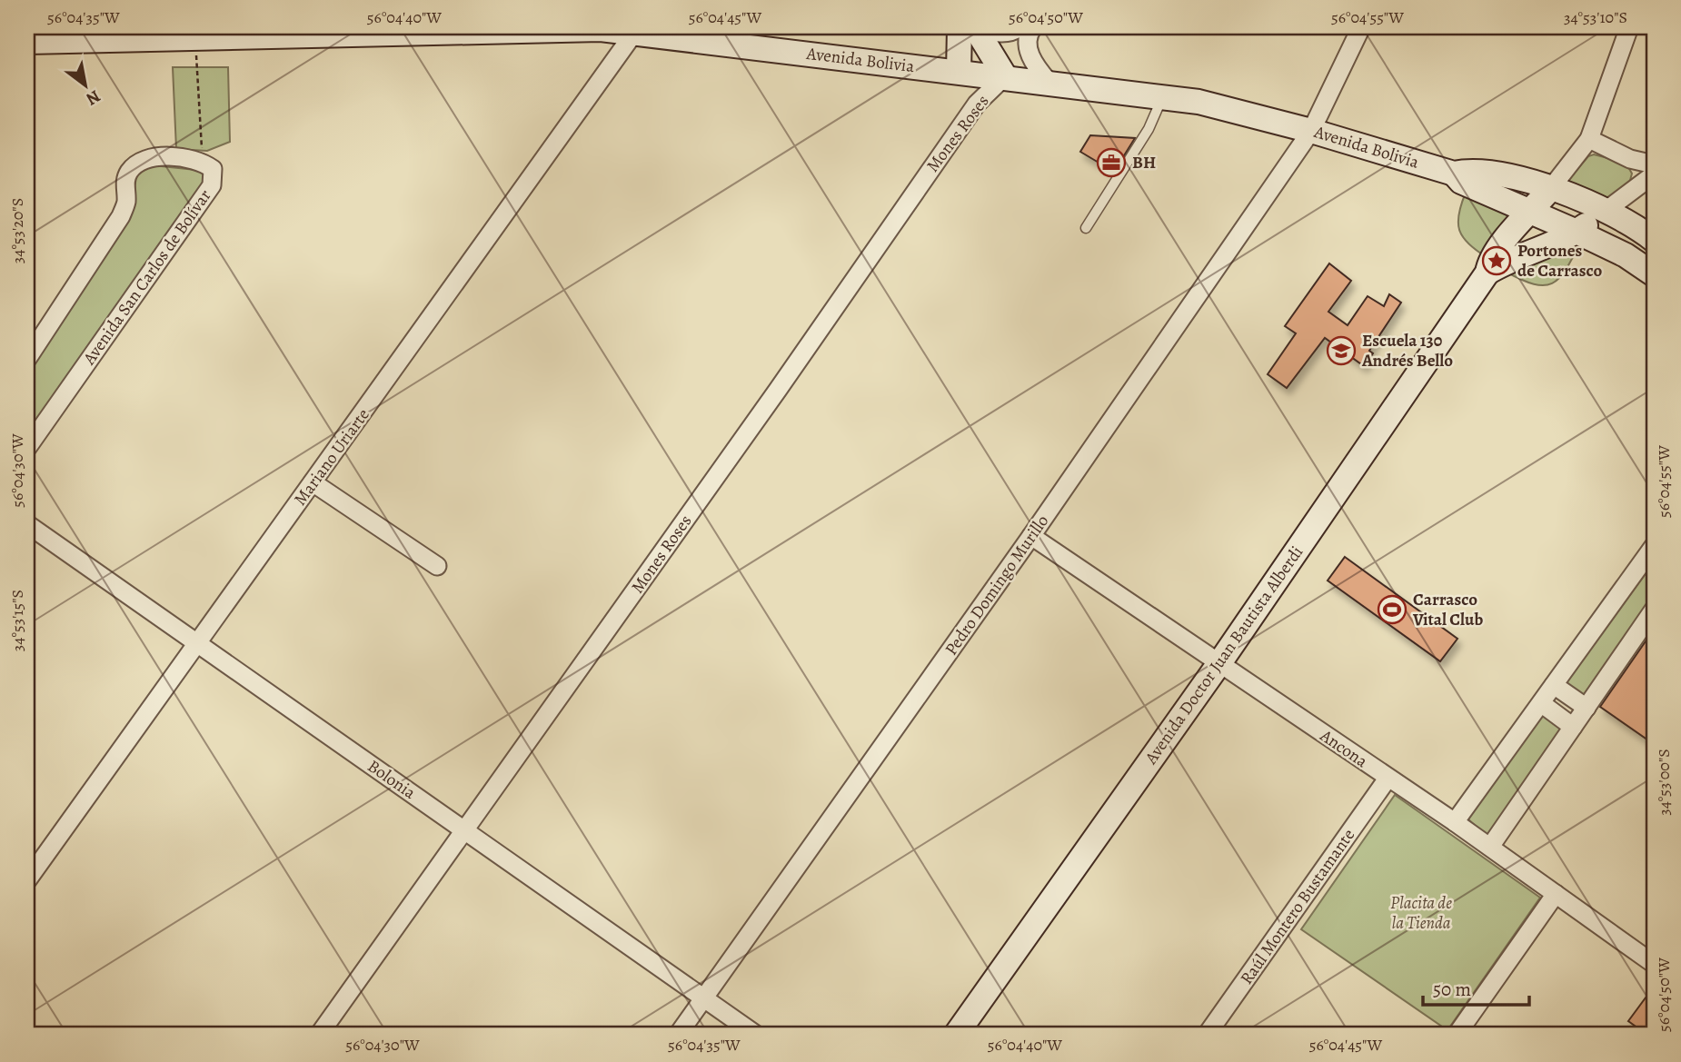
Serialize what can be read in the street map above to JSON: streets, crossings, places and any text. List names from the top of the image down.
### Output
{
  "streets": {
    "street": [
      "Avenida Bolivia",
      "Mones Roses",
      "Avenida San Carlos de Bolívar",
      "Mariano Uriarte",
      "Pedro Domingo Murillo",
      "Avenida Doctor Juan Bautista Alberdi",
      "Ancona",
      "Bolonia",
      "Raúl Montero Bustamante"
    ]
  },
  "crossings": [
    ["Avenida Bolivia", "Mones Roses"],
    ["Avenida Bolivia", "Mariano Uriarte"],
    ["Avenida Bolivia", "Pedro Domingo Murillo"],
    ["Avenida Bolivia", "Avenida Doctor Juan Bautista Alberdi"],
    ["Mones Roses", "Bolonia"],
    ["Mariano Uriarte", "Bolonia"],
    ["Pedro Domingo Murillo", "Ancona"],
    ["Pedro Domingo Murillo", "Bolonia"],
    ["Avenida Doctor Juan Bautista Alberdi", "Ancona"],
    ["Ancona", "Raúl Montero Bustamante"]
  ],
  "parks": ["Placita de la Tienda"],
  "places": {
    "office": ["BH"],
    "place": ["Portones de Carrasco"],
    "school or university": ["Escuela 130 Andrés Bello"],
    "sports": ["Carrasco Vital Club"]
  },
  "scale_bar": "50 m",
  "north": "bottom right",
  "coordinates": [
    "56°04'35\"W",
    "56°04'40\"W",
    "56°04'45\"W",
    "56°04'50\"W",
    "56°04'55\"W",
    "34°53'10\"S",
    "34°53'20\"S",
    "56°04'30\"W",
    "34°53'15\"S",
    "34°53'00\"S"
  ]
}
